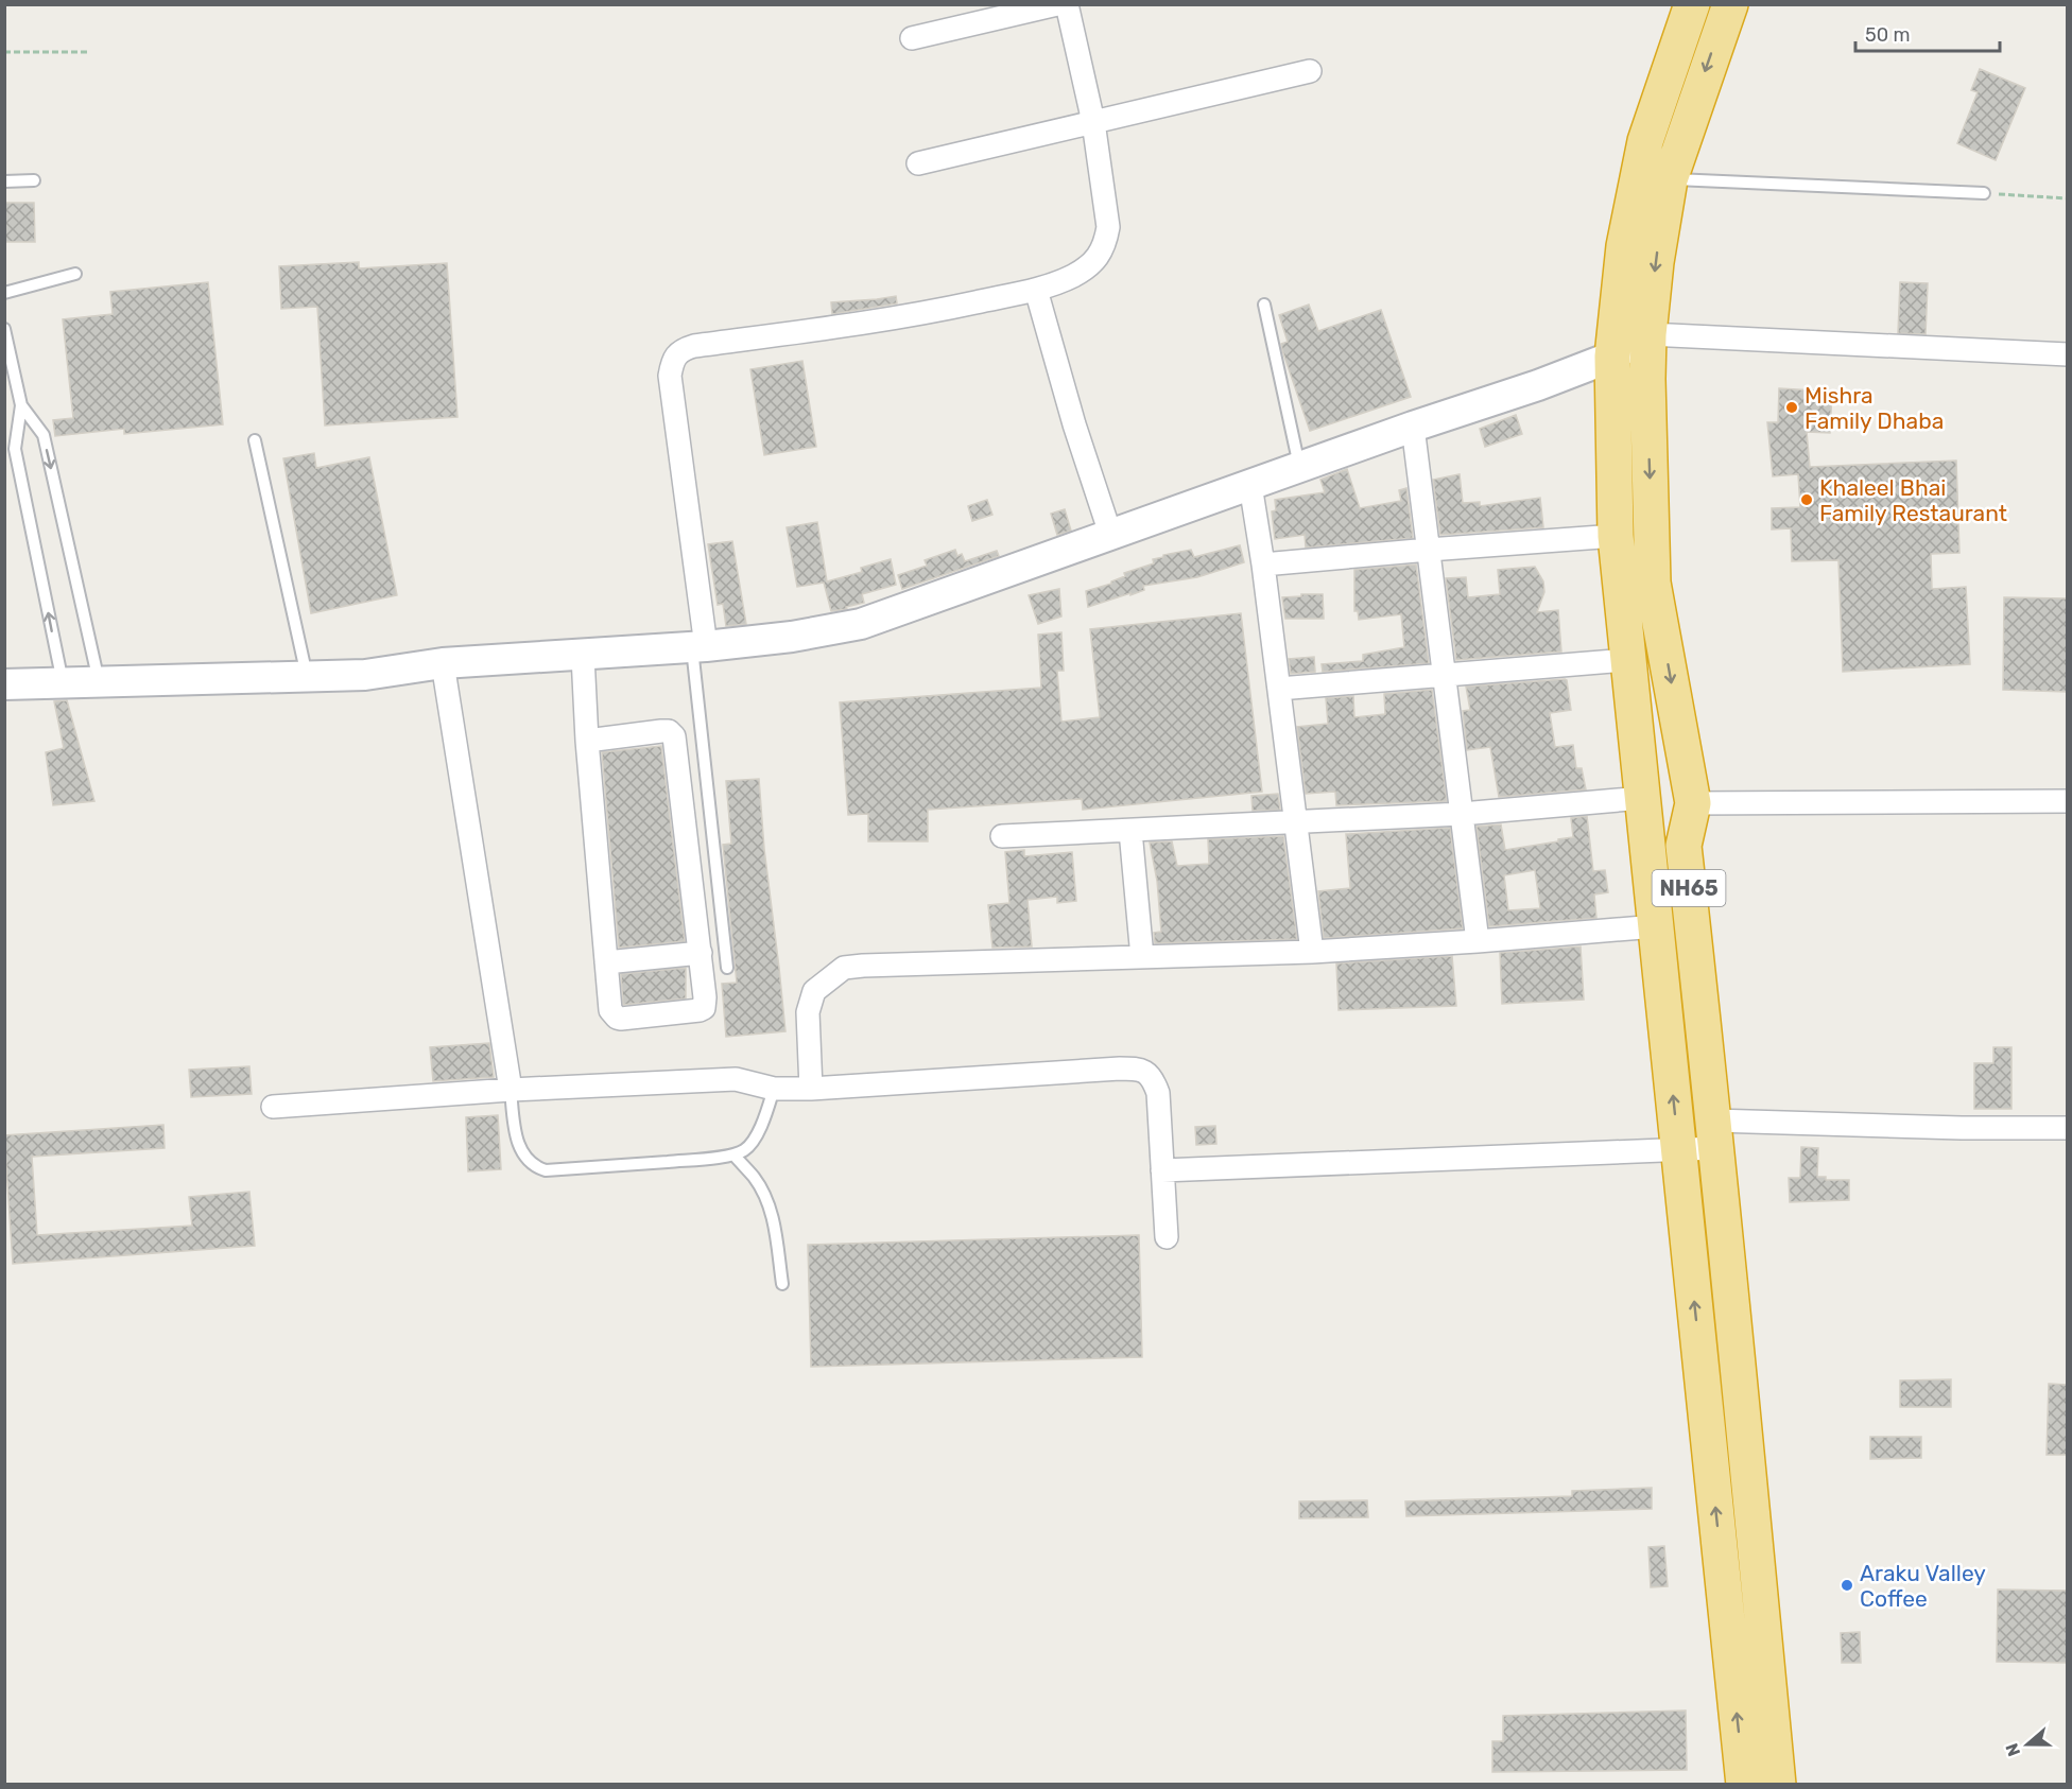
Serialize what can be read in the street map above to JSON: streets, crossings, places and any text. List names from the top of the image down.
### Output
{
  "streets": {
    "highway": ["NH65"]
  },
  "places": ["Mishra Family Dhaba", "Khaleel Bhai Family Restaurant", "Araku Valley Coffee"],
  "scale_bar": "50 m",
  "north": "left"
}
